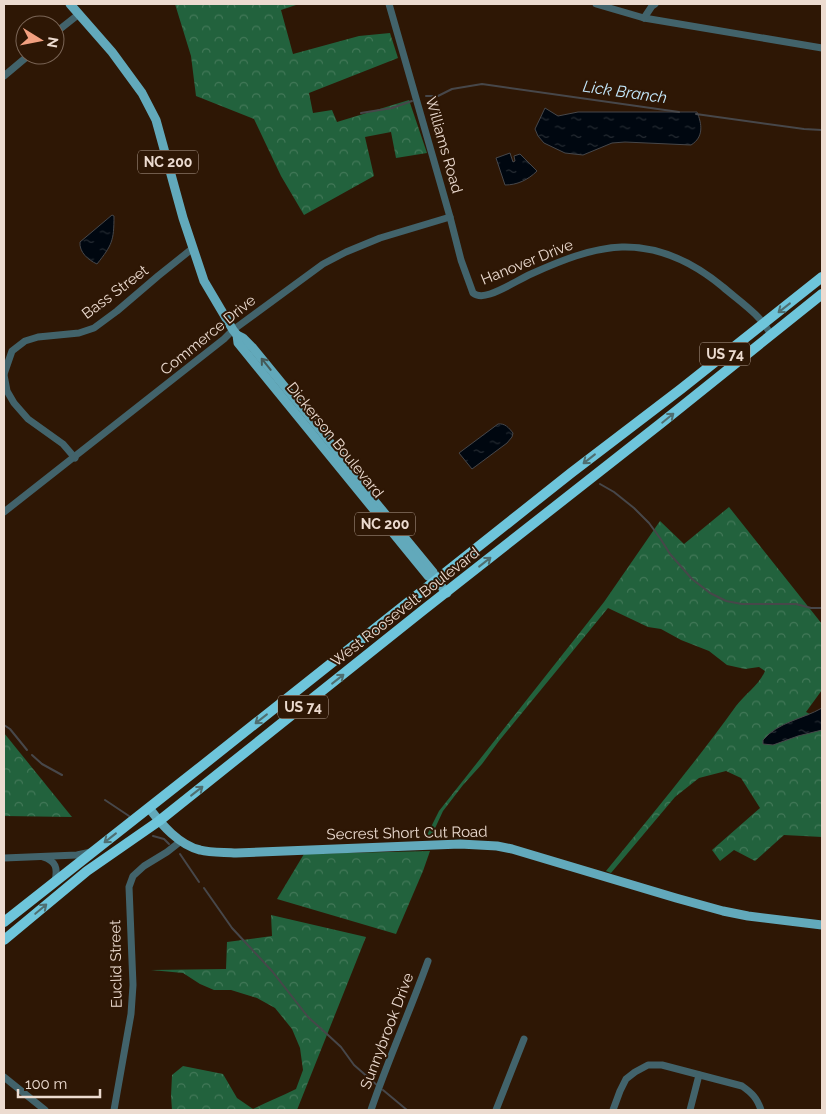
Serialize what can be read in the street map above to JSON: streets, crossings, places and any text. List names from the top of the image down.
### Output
{
  "streets": {
    "highway": ["US 74", "West Roosevelt Boulevard"],
    "main road": ["NC 200", "Dickerson Boulevard", "Secrest Short Cut Road"],
    "street": [
      "Williams Road",
      "Hanover Drive",
      "Bass Street",
      "Commerce Drive",
      "Euclid Street",
      "Sunnybrook Drive"
    ]
  },
  "crossings": [
    ["Williams Road", "Hanover Drive"],
    ["Williams Road", "Commerce Drive"],
    ["NC 200", "Dickerson Boulevard"],
    ["Hanover Drive", "West Roosevelt Boulevard"],
    ["Bass Street", "Commerce Drive"],
    ["Bass Street", "Dickerson Boulevard"],
    ["Commerce Drive", "Dickerson Boulevard"],
    ["Dickerson Boulevard", "West Roosevelt Boulevard"],
    ["West Roosevelt Boulevard", "Secrest Short Cut Road"],
    ["Secrest Short Cut Road", "Euclid Street"]
  ],
  "water": ["Lick Branch"],
  "scale_bar": "100 m",
  "north": "right"
}
